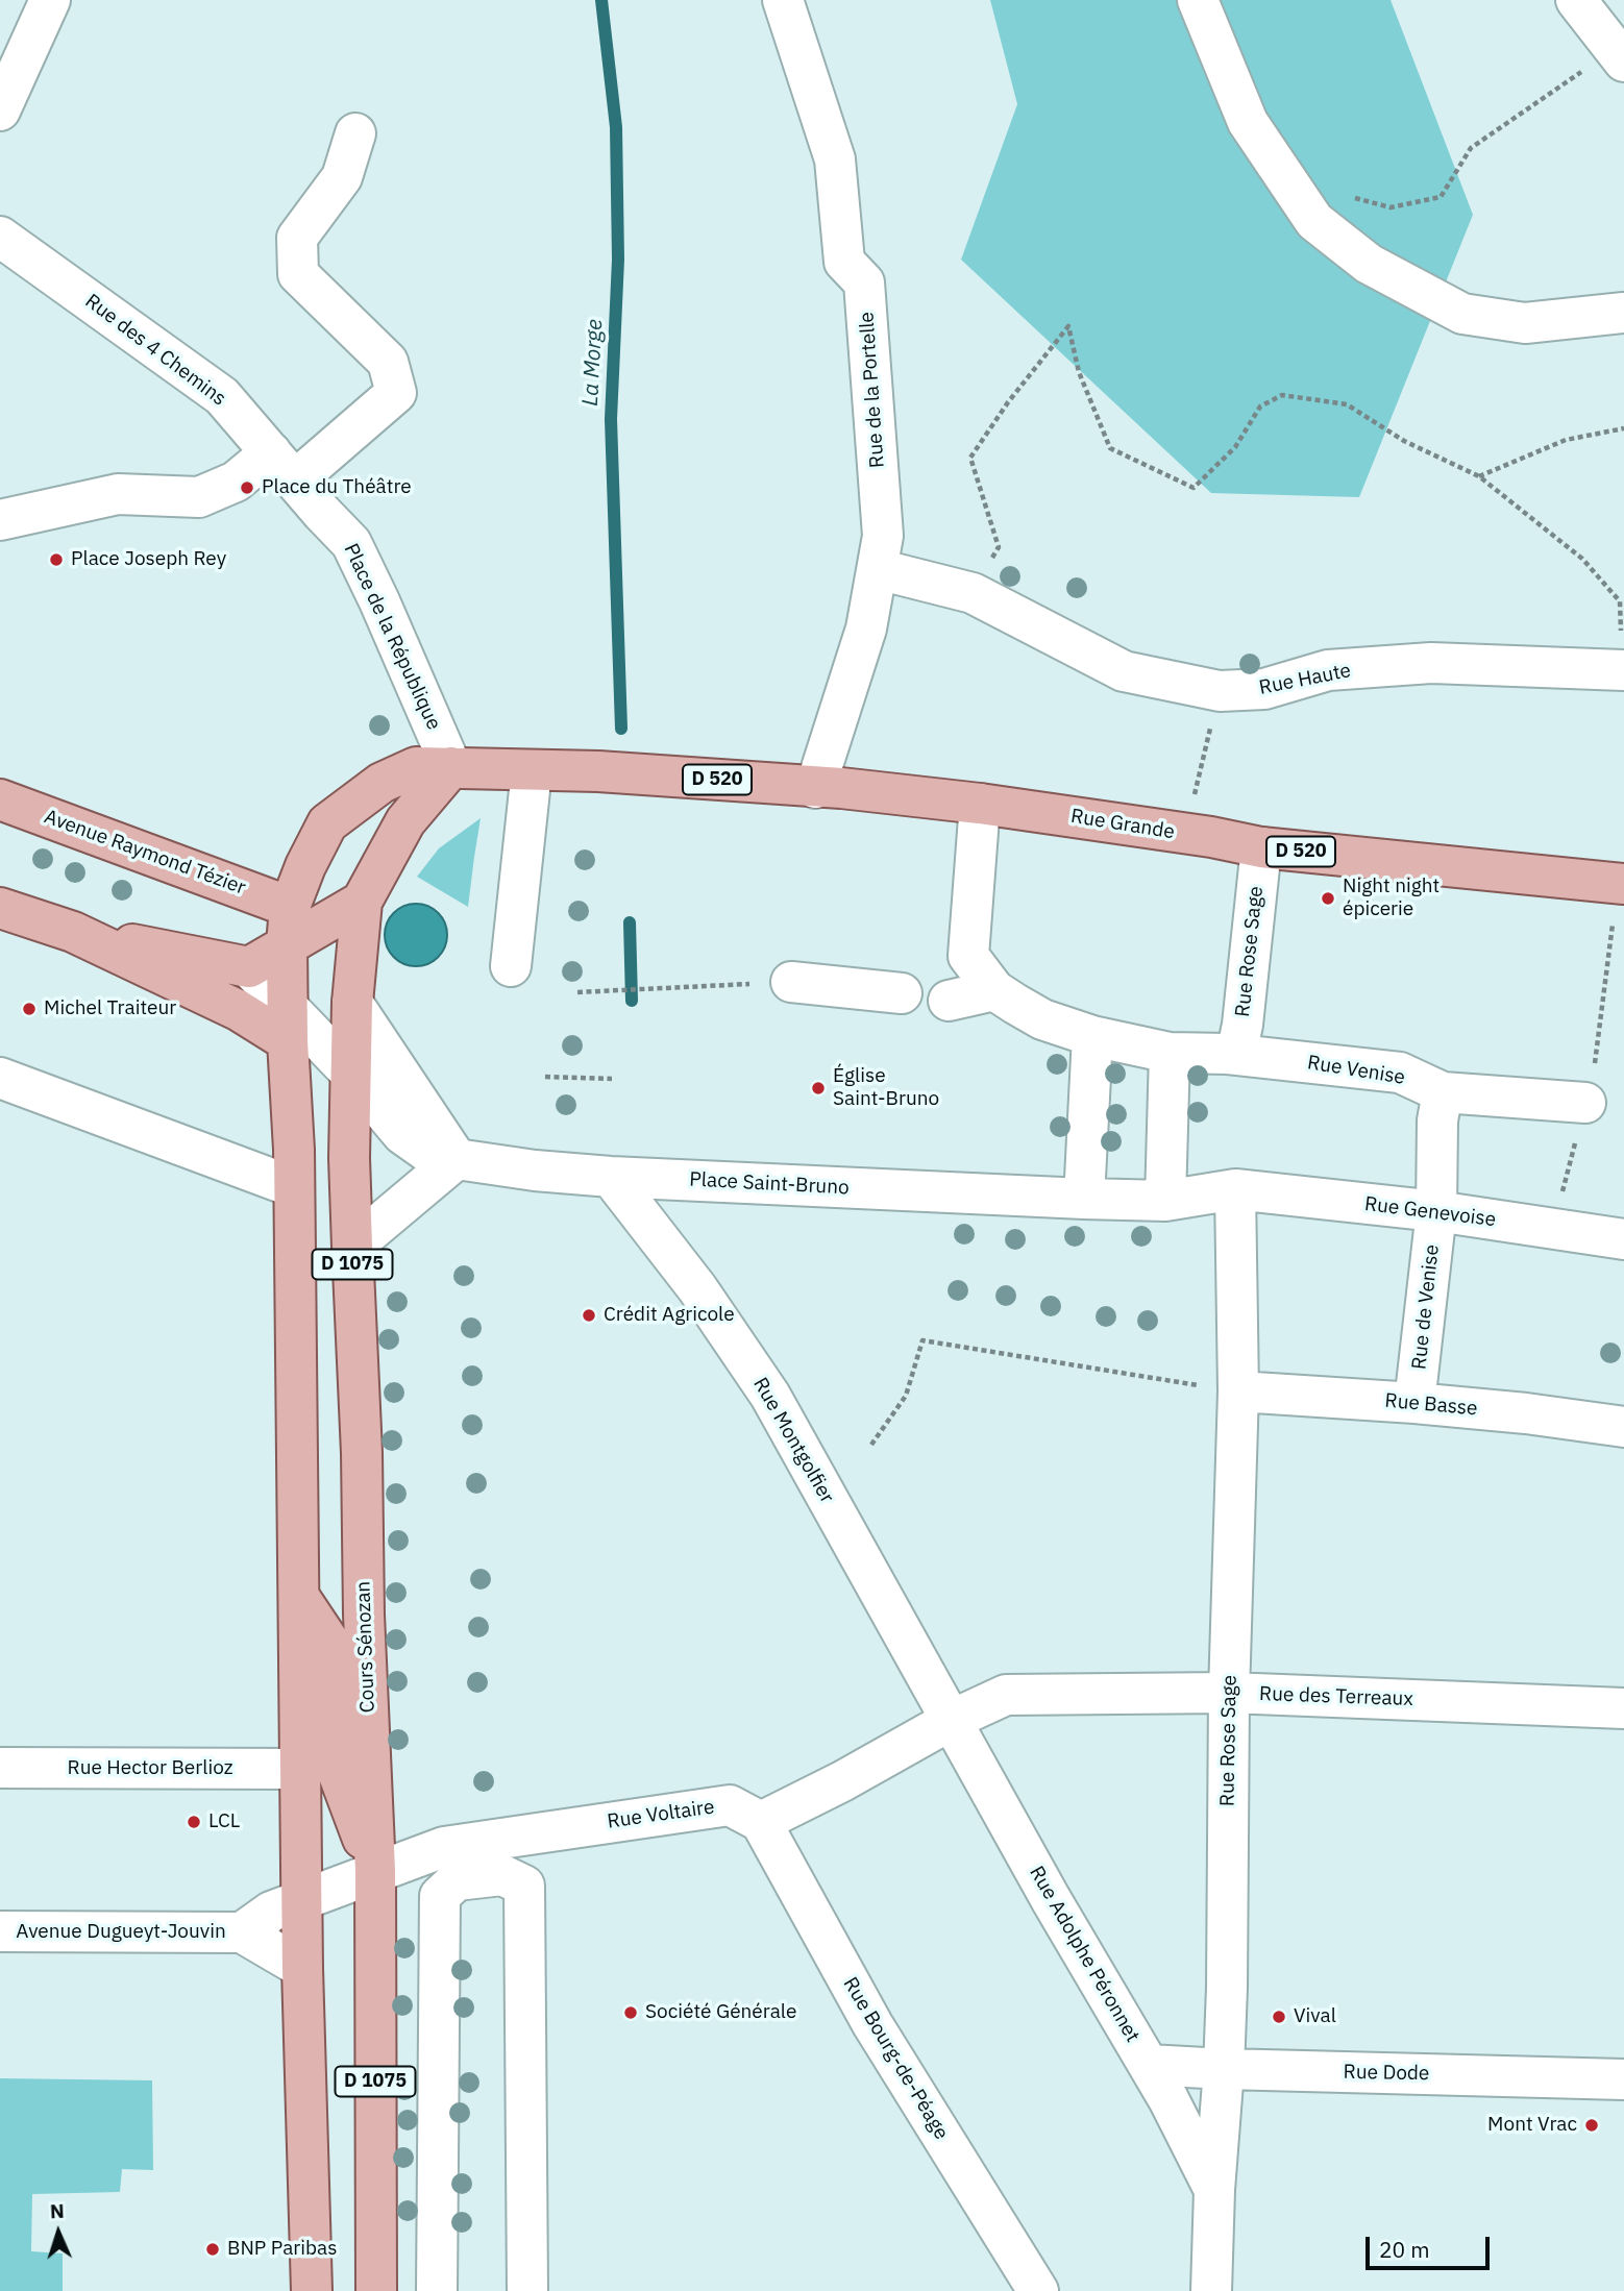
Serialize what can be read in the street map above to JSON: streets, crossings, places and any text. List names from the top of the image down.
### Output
{
  "streets": {
    "main road": [
      "D 520",
      "Rue Grande",
      "Avenue Raymond Tézier",
      "D 1075",
      "Cours Sénozan"
    ],
    "street": [
      "Rue des 4 Chemins",
      "Rue de la Portelle",
      "Place de la République",
      "Rue Haute",
      "Rue Rose Sage",
      "Rue Venise",
      "Place Saint-Bruno",
      "Rue Genevoise",
      "Rue de Venise",
      "Rue Basse",
      "Rue Montgolfier",
      "Rue des Terreaux",
      "Rue Hector Berlioz",
      "Rue Voltaire",
      "Avenue Dugueyt-Jouvin",
      "Rue Adolphe Péronnet",
      "Rue Bourg-de-Péage",
      "Rue Dode"
    ]
  },
  "crossings": [
    ["Rue des 4 Chemins", "Place de la République"],
    ["Rue de la Portelle", "Rue Haute"],
    ["Rue de la Portelle", "Rue Grande"],
    ["Place de la République", "D 520"],
    ["D 520", "Rue Grande"],
    ["D 520", "Avenue Raymond Tézier"],
    ["D 520", "Place Saint-Bruno"],
    ["Rue Grande", "Rue Rose Sage"],
    ["Rue Rose Sage", "Rue Venise"],
    ["Rue Rose Sage", "Place Saint-Bruno"],
    ["Rue Rose Sage", "Rue Genevoise"],
    ["Rue Rose Sage", "Rue Basse"],
    ["Rue Rose Sage", "Rue des Terreaux"],
    ["Rue Rose Sage", "Rue Adolphe Péronnet"],
    ["Rue Rose Sage", "Rue Dode"],
    ["Place Saint-Bruno", "Rue Genevoise"],
    ["Place Saint-Bruno", "Rue Montgolfier"],
    ["Place Saint-Bruno", "Cours Sénozan"],
    ["Rue Genevoise", "Rue de Venise"],
    ["Rue de Venise", "Rue Basse"],
    ["Rue Montgolfier", "Rue des Terreaux"],
    ["Rue Montgolfier", "Rue Adolphe Péronnet"],
    ["Cours Sénozan", "Rue Voltaire"],
    ["Rue des Terreaux", "Rue Adolphe Péronnet"],
    ["Rue Voltaire", "Avenue Dugueyt-Jouvin"],
    ["Rue Voltaire", "Rue Bourg-de-Péage"],
    ["Rue Adolphe Péronnet", "Rue Dode"]
  ],
  "water": ["La Morge"],
  "places": [
    "Place du Théâtre",
    "Place Joseph Rey",
    "Night night épicerie",
    "Michel Traiteur",
    "Église Saint-Bruno",
    "Crédit Agricole",
    "LCL",
    "Société Générale",
    "Vival",
    "Mont Vrac",
    "BNP Paribas"
  ],
  "scale_bar": "20 m",
  "north": "top"
}
